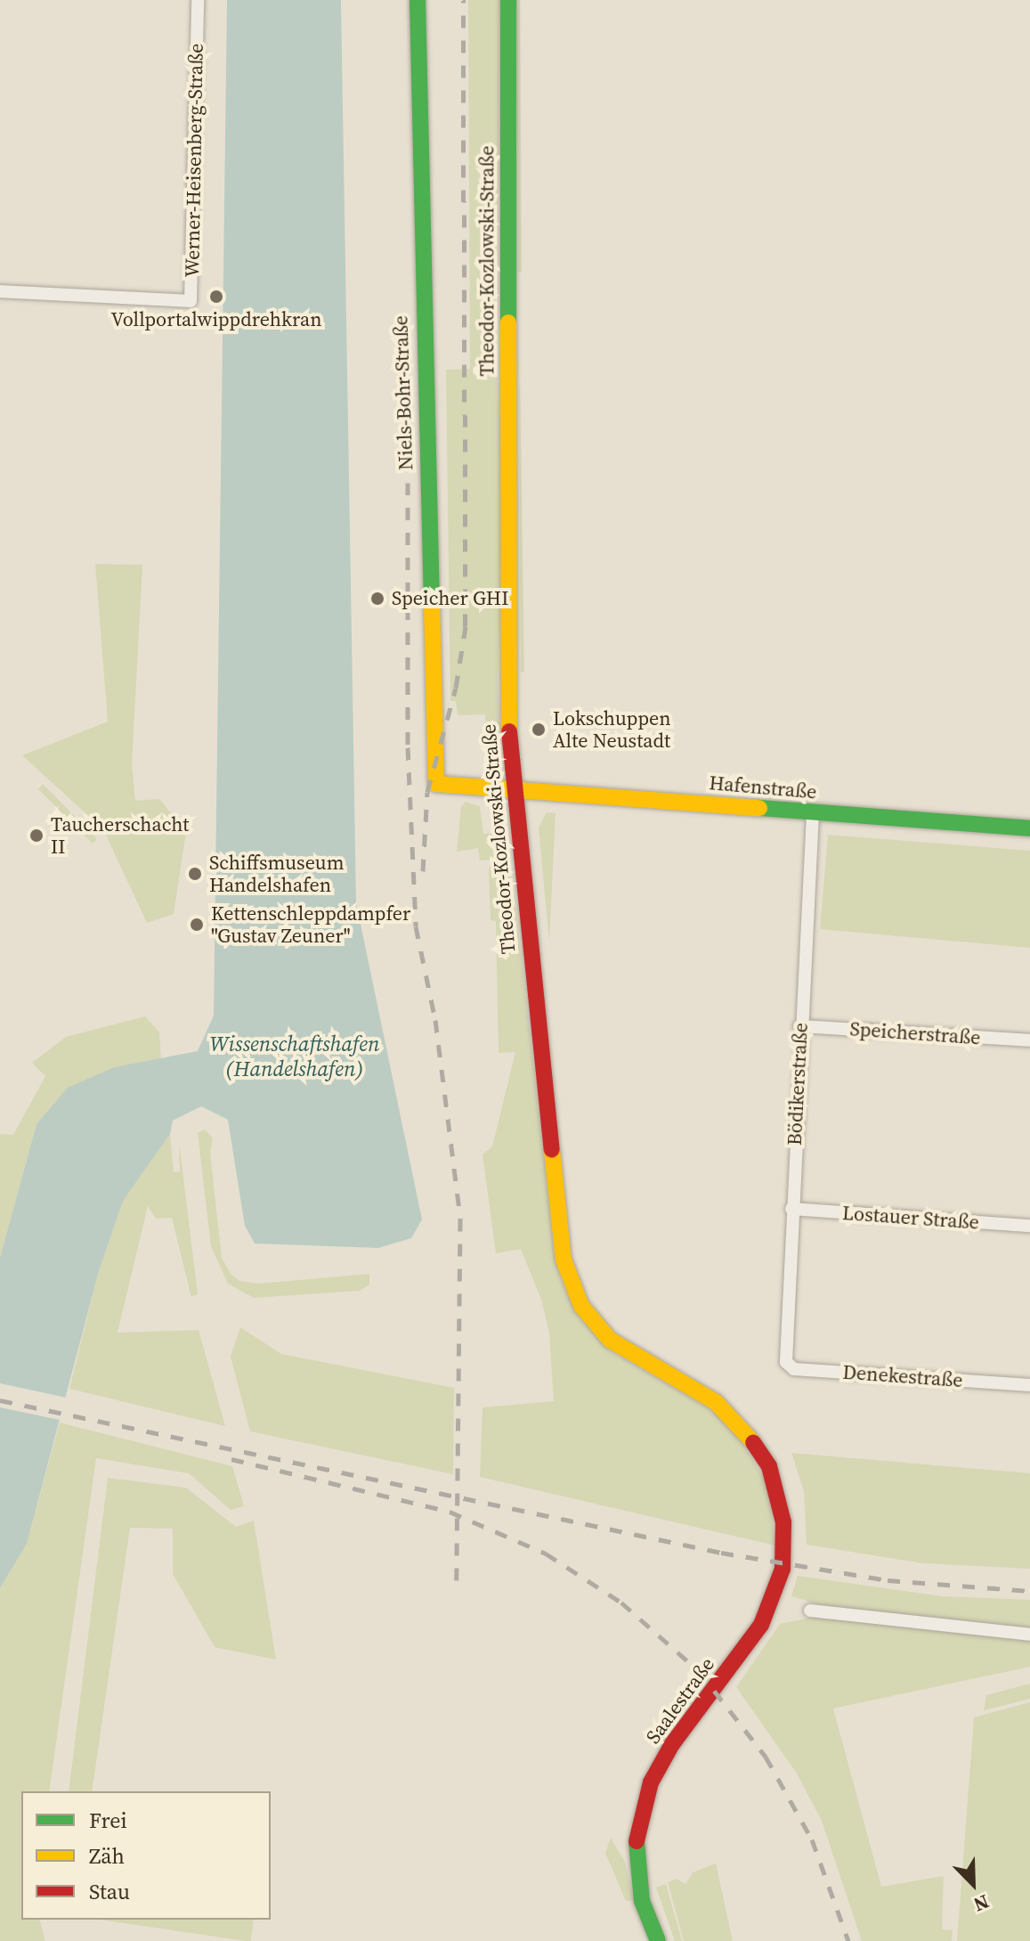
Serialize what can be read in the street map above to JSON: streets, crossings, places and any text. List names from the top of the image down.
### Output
{
  "streets": {
    "main road": [
      "Theodor-Kozlowski-Straße",
      "Niels-Bohr-Straße",
      "Hafenstraße",
      "Saalestraße"
    ],
    "street": [
      "Werner-Heisenberg-Straße",
      "Speicherstraße",
      "Bödikerstraße",
      "Lostauer Straße",
      "Denekestraße"
    ]
  },
  "crossings": [
    ["Theodor-Kozlowski-Straße", "Hafenstraße"],
    ["Theodor-Kozlowski-Straße", "Saalestraße"],
    ["Niels-Bohr-Straße", "Hafenstraße"],
    ["Hafenstraße", "Bödikerstraße"],
    ["Speicherstraße", "Bödikerstraße"],
    ["Bödikerstraße", "Lostauer Straße"],
    ["Bödikerstraße", "Denekestraße"]
  ],
  "water": ["Wissenschaftshafen (Handelshafen)"],
  "places": [
    "Vollportalwippdrehkran",
    "Speicher GHI",
    "Lokschuppen Alte Neustadt",
    "Taucherschacht II",
    "Schiffsmuseum Handelshafen",
    "Kettenschleppdampfer \"Gustav Zeuner\""
  ],
  "legend": ["Frei", "Zäh", "Stau"],
  "north": "bottom right"
}
